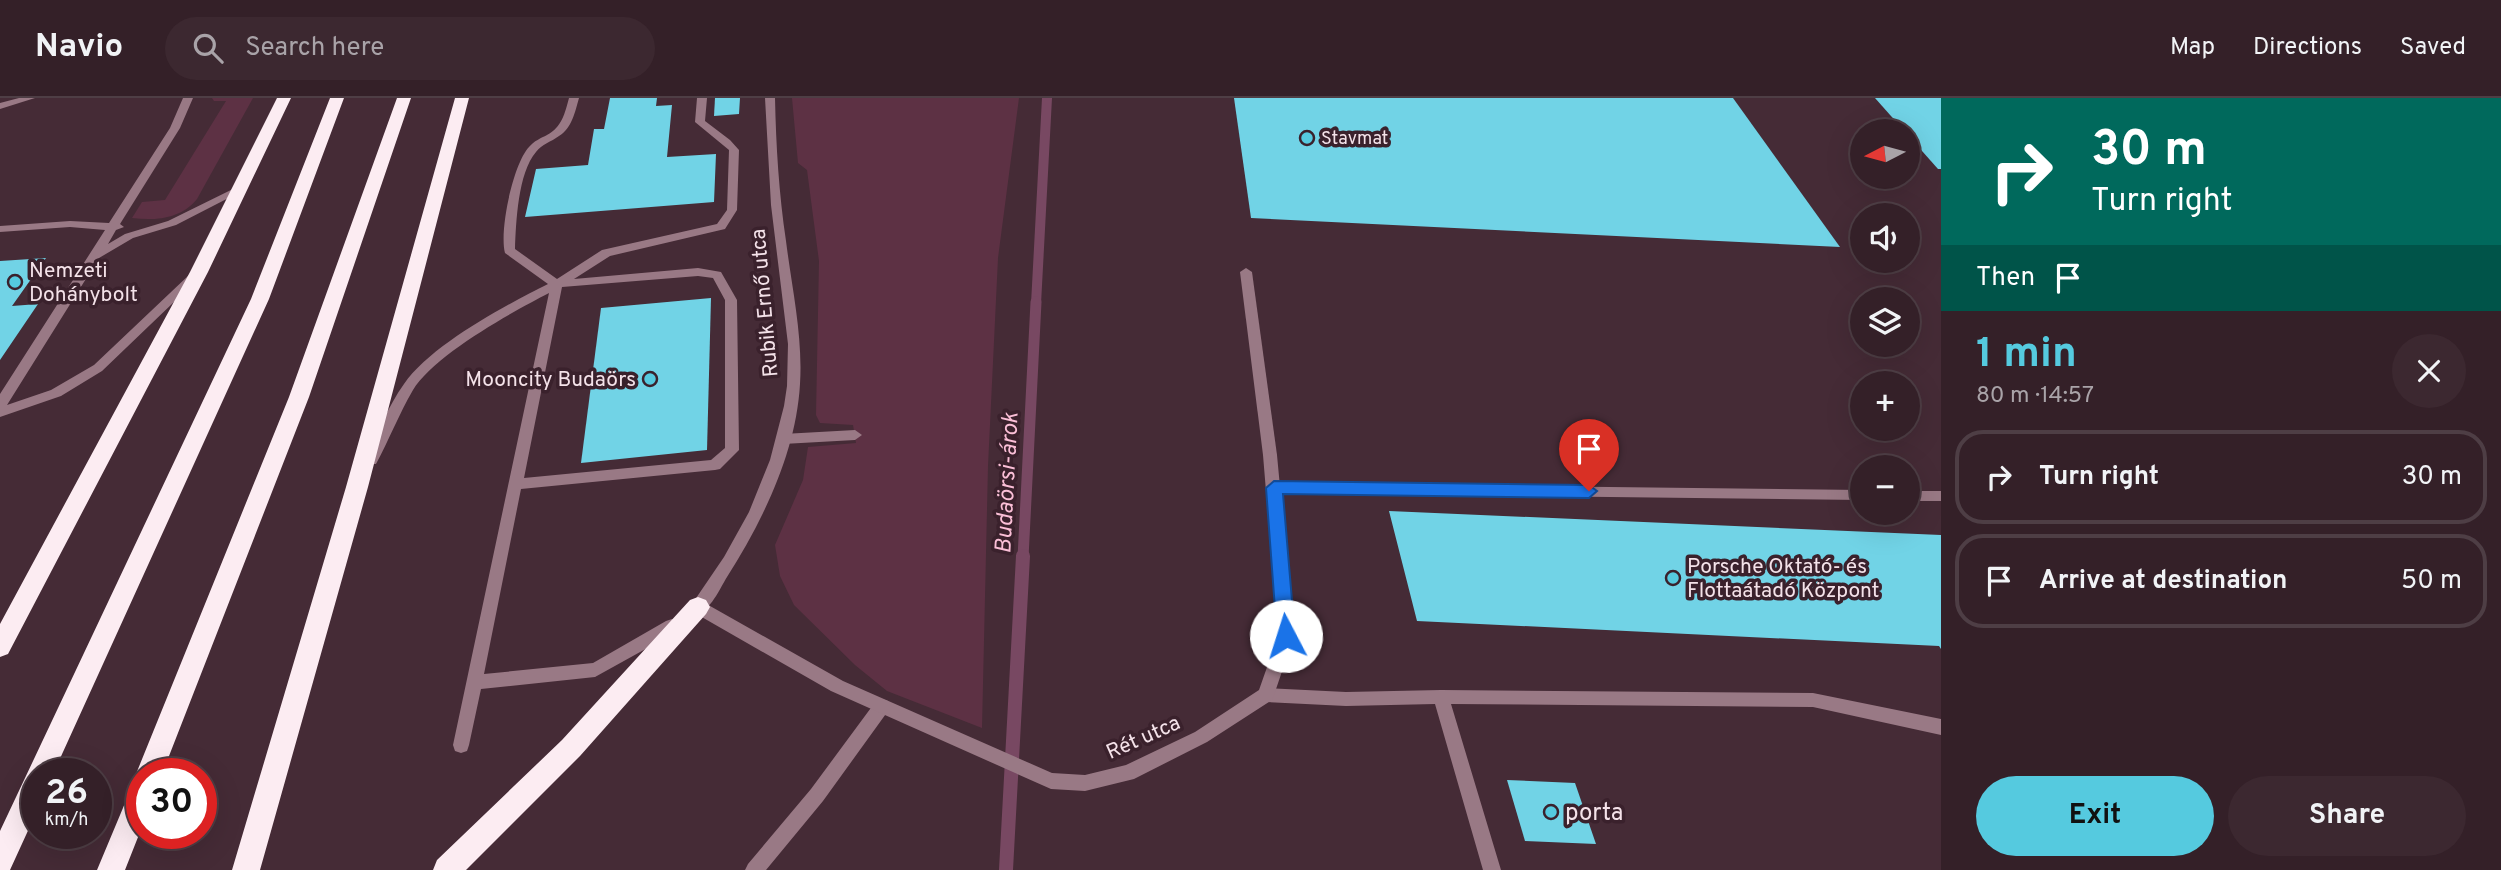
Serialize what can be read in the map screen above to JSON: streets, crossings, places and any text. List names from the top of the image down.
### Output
{
  "streets": {
    "street": ["Rubik Ernő utca", "Rét utca"]
  },
  "crossings": [
    ["Rubik Ernő utca", "Rét utca"]
  ],
  "water": ["Budaörsi-árok"],
  "places": [
    "Stavmat",
    "Nemzeti Dohánybolt",
    "Mooncity Budaörs",
    "Porsche Oktató- és Flottaátadó Központ",
    "porta"
  ],
  "north": "left",
  "page": {
    "header": "Navio",
    "search": "Search here",
    "nav": ["Map", "Directions", "Saved"],
    "turn": ["30 m", "Turn right"],
    "map_buttons": ["+", "−"],
    "then": "Then",
    "heading": ["1 min", "80 m · 14:57"],
    "list": [
      {
        "name": "Turn right",
        "value": "30 m"
      },
      {
        "name": "Arrive at destination",
        "value": "50 m"
      }
    ],
    "speed": "26 km/h",
    "limit": "30",
    "buttons": ["Exit", "Share"]
  }
}
